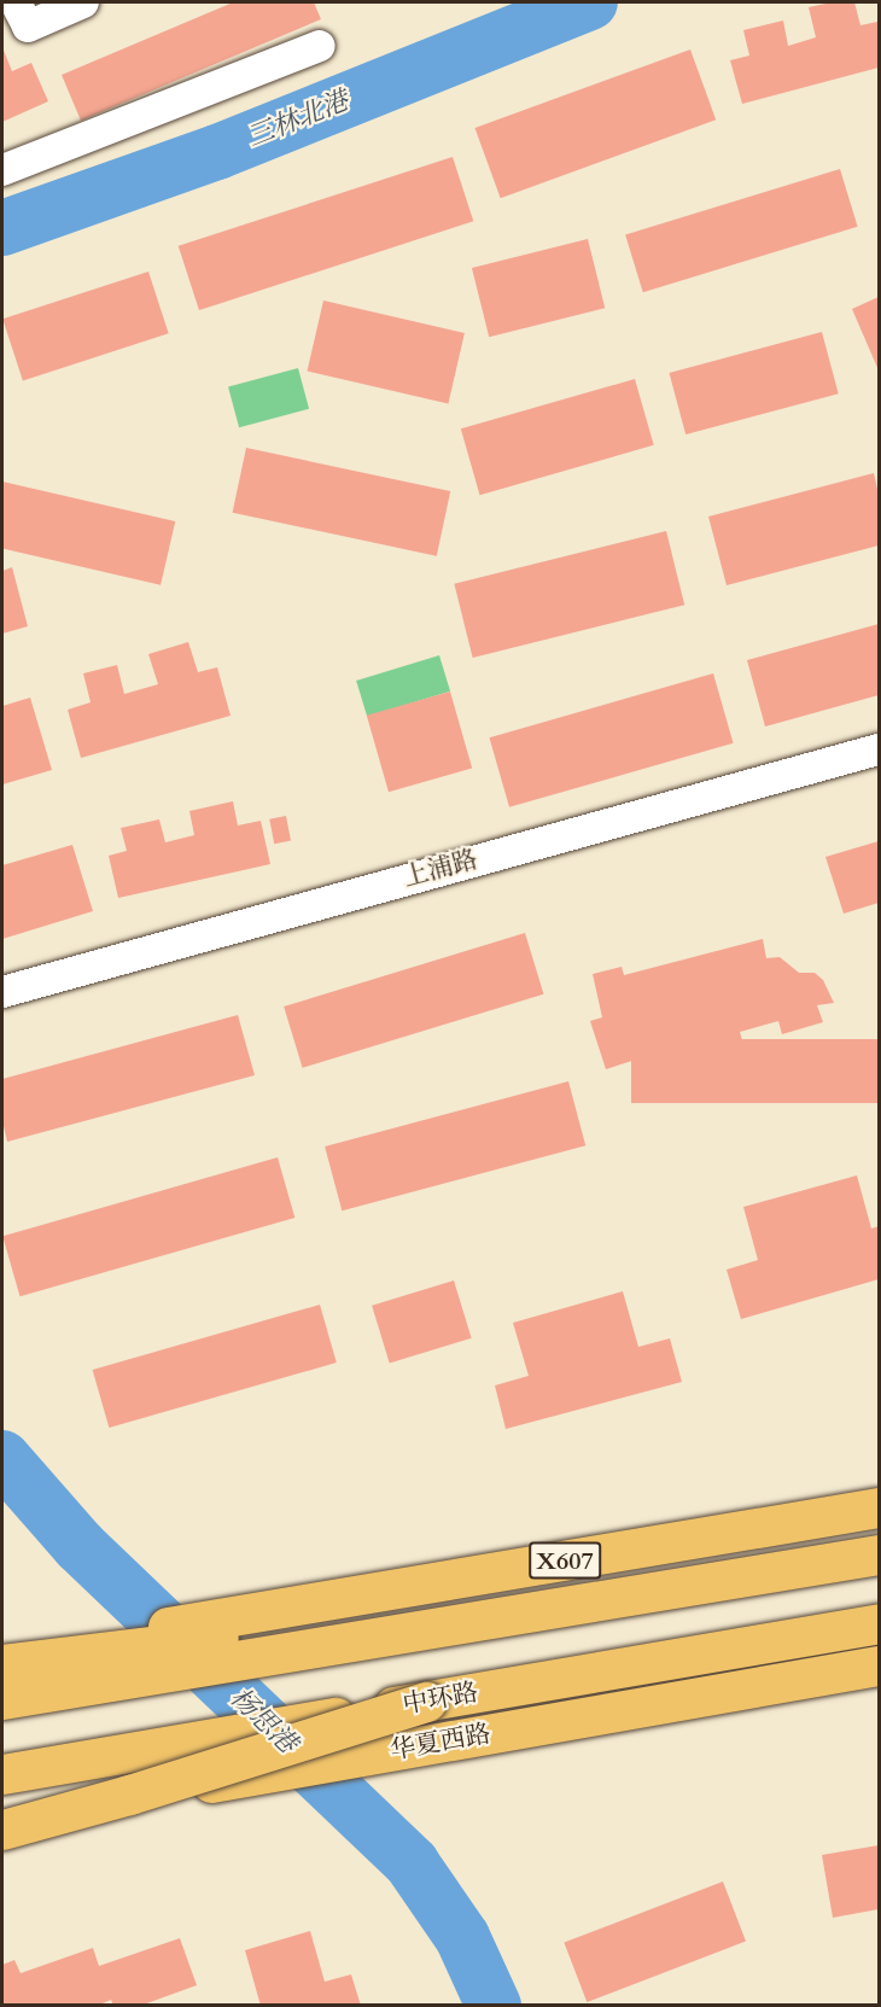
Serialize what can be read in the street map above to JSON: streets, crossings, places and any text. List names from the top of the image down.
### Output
{
  "streets": {
    "main road": ["X607", "中环路", "华夏西路"],
    "street": ["上浦路"]
  },
  "water": ["三林北港", "杨思港"]
}
